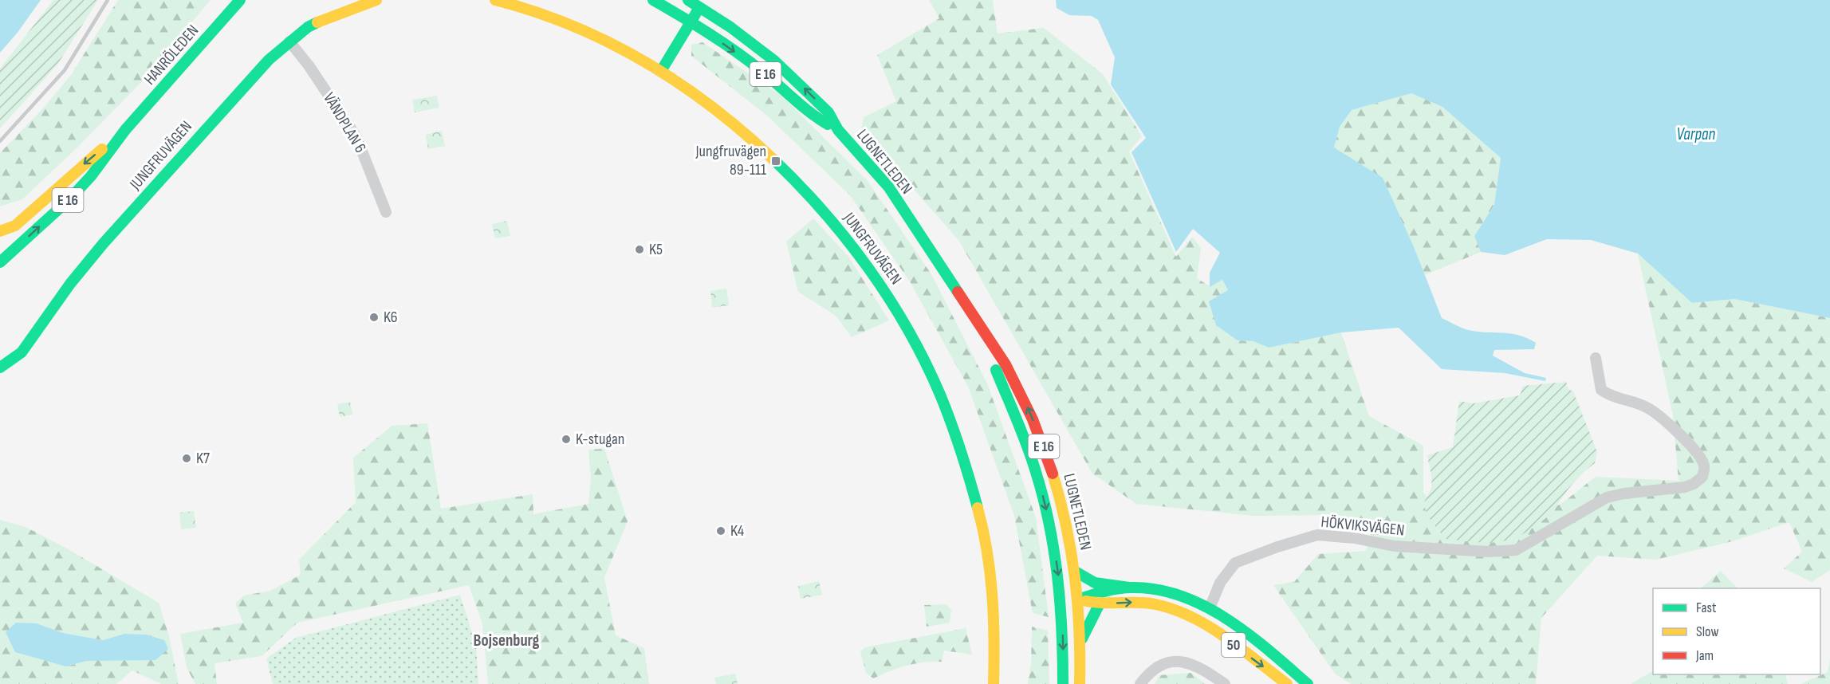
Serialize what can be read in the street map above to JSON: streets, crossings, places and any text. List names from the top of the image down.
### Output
{
  "streets": {
    "main road": [
      "HANRÖLEDEN",
      "E 16",
      "JUNGFRUVÄGEN",
      "LUGNETLEDEN",
      "HÖKVIKSVÄGEN",
      "50"
    ],
    "street": ["VÄNDPLAN 6"]
  },
  "crossings": [
    ["VÄNDPLAN 6", "JUNGFRUVÄGEN"],
    ["LUGNETLEDEN", "50"],
    ["HÖKVIKSVÄGEN", "50"]
  ],
  "districts": ["Bojsenburg"],
  "water": ["Varpan"],
  "places": {
    "transit": ["Jungfruvägen 89-111"],
    "other": [
      "K5",
      "K6",
      "K-stugan",
      "K7",
      "K4"
    ]
  },
  "legend": ["Fast", "Slow", "Jam"]
}
